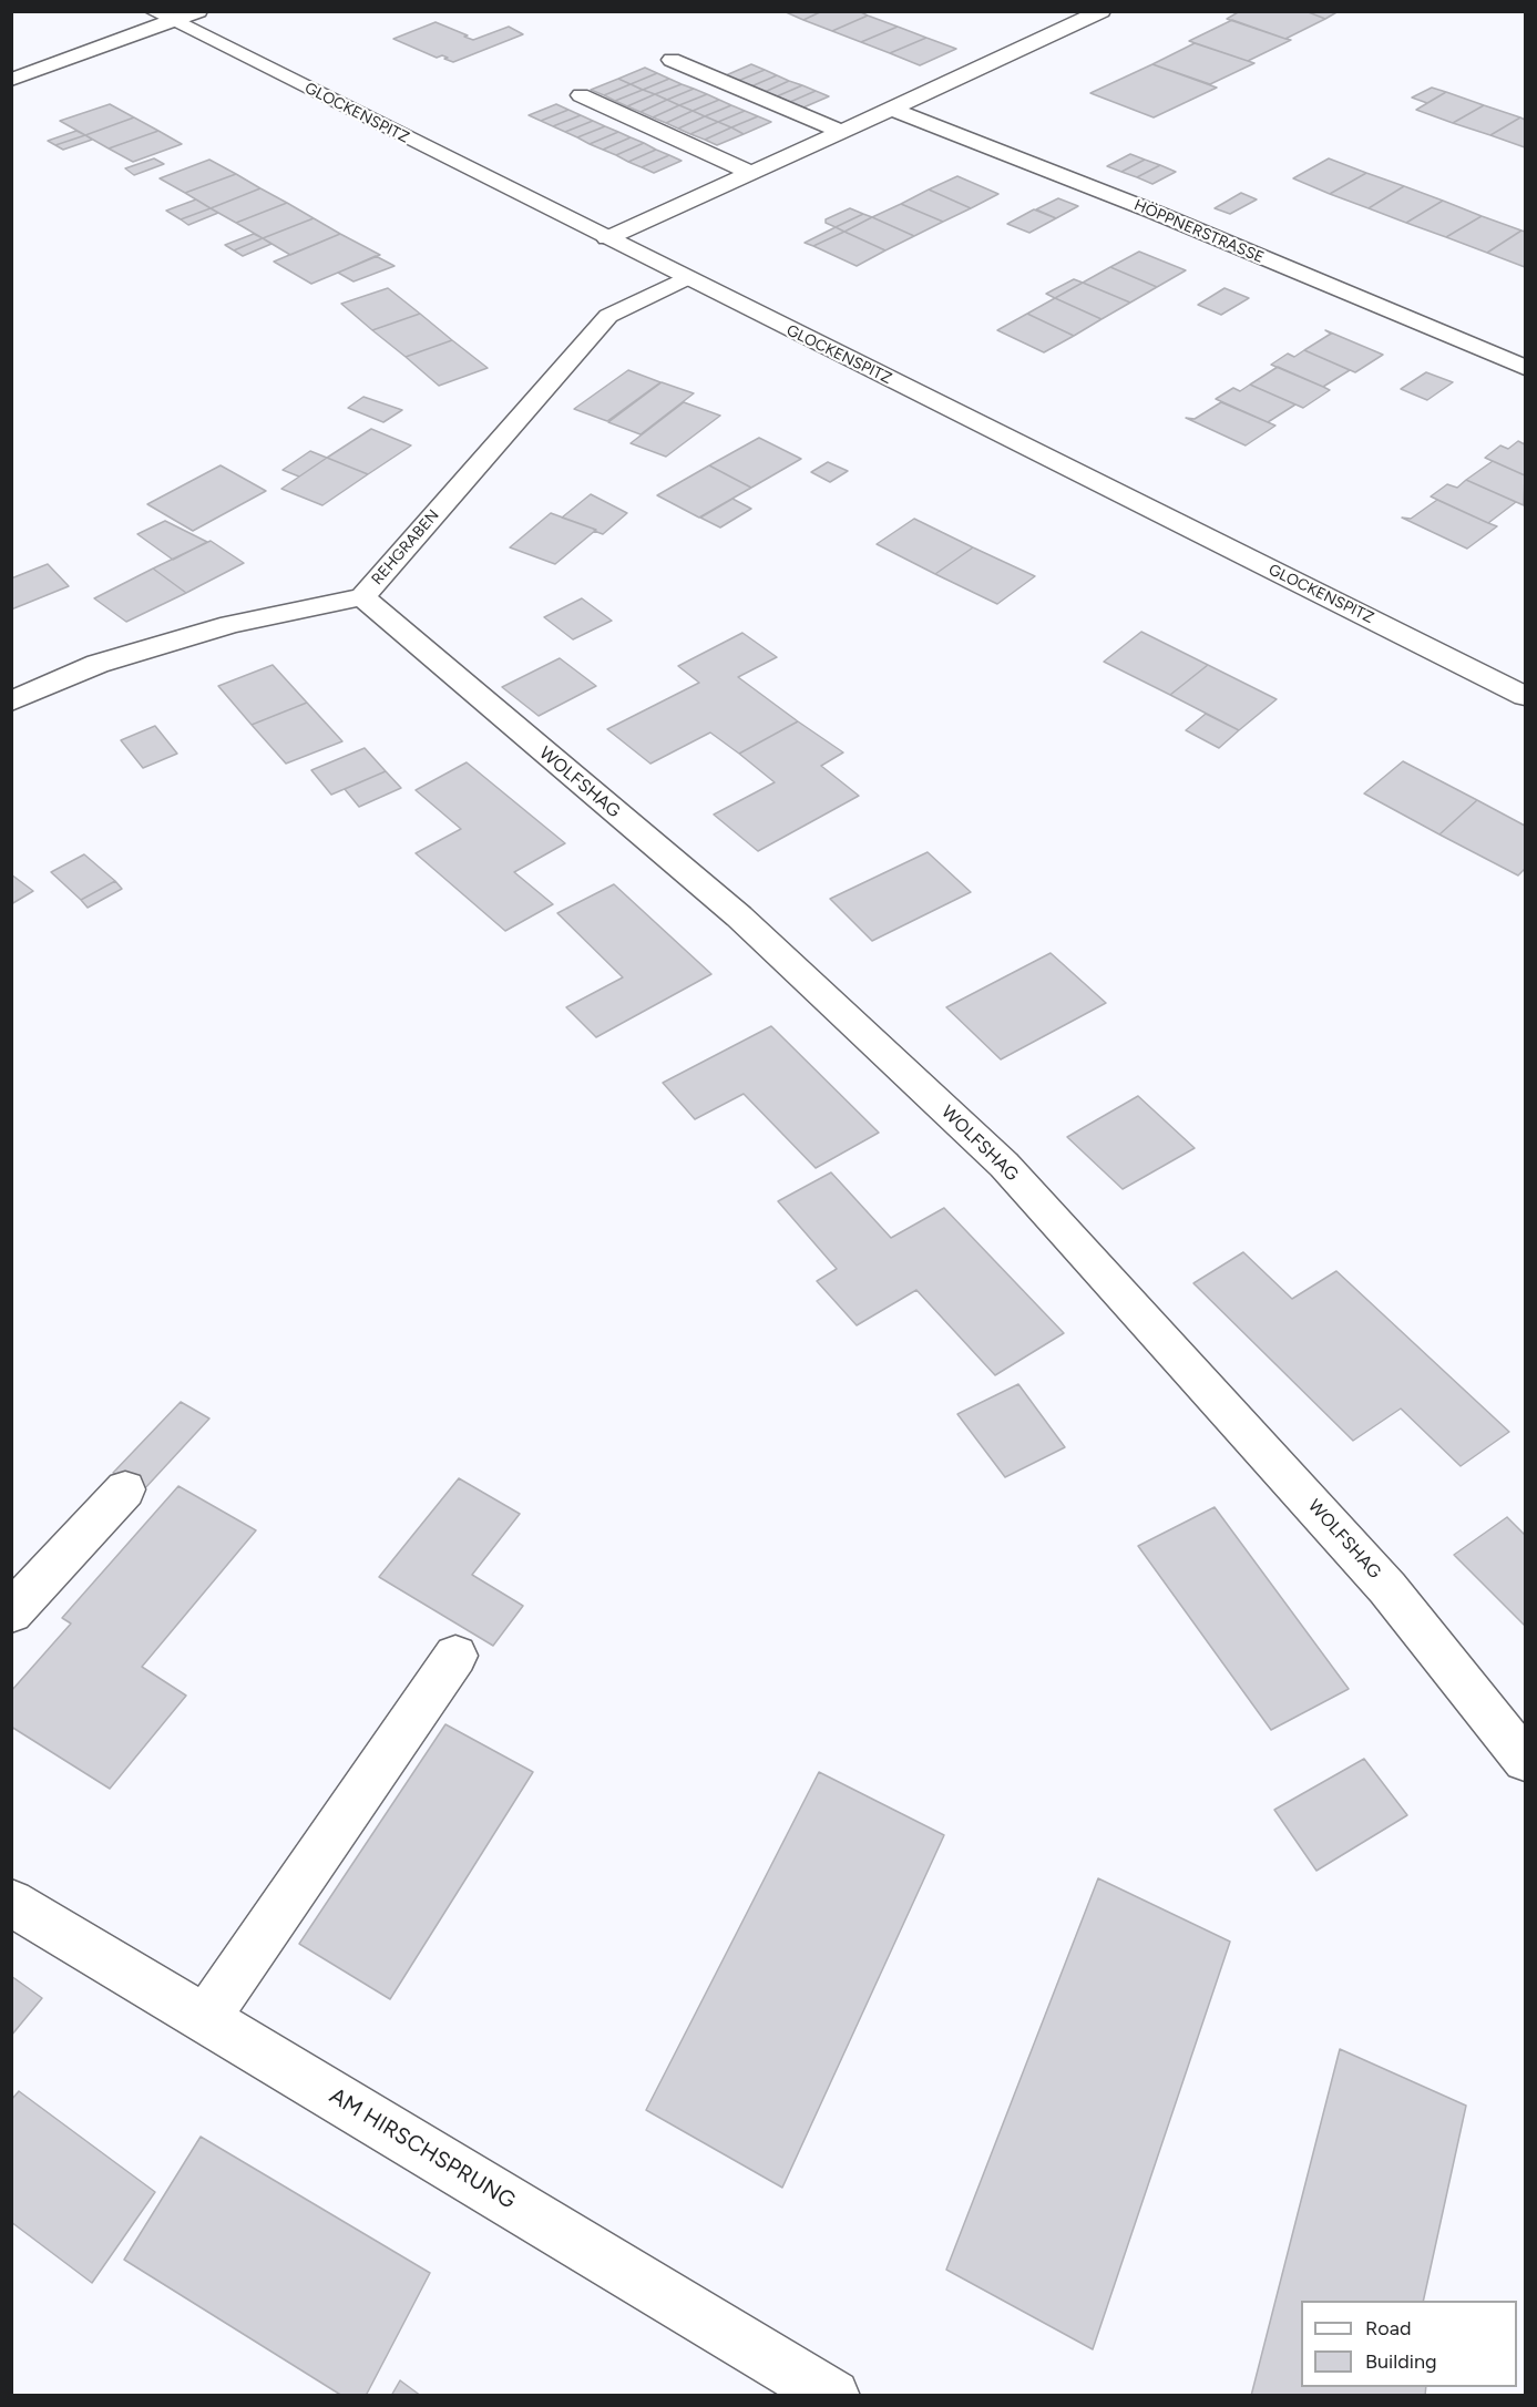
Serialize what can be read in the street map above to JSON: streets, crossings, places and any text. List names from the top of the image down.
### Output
{
  "streets": {
    "street": [
      "GLOCKENSPITZ",
      "HÖPPNERSTRASSE",
      "REHGRABEN",
      "WOLFSHAG",
      "AM HIRSCHSPRUNG"
    ]
  },
  "crossings": [
    ["GLOCKENSPITZ", "REHGRABEN"],
    ["REHGRABEN", "WOLFSHAG"]
  ],
  "legend": ["Road", "Building"]
}
